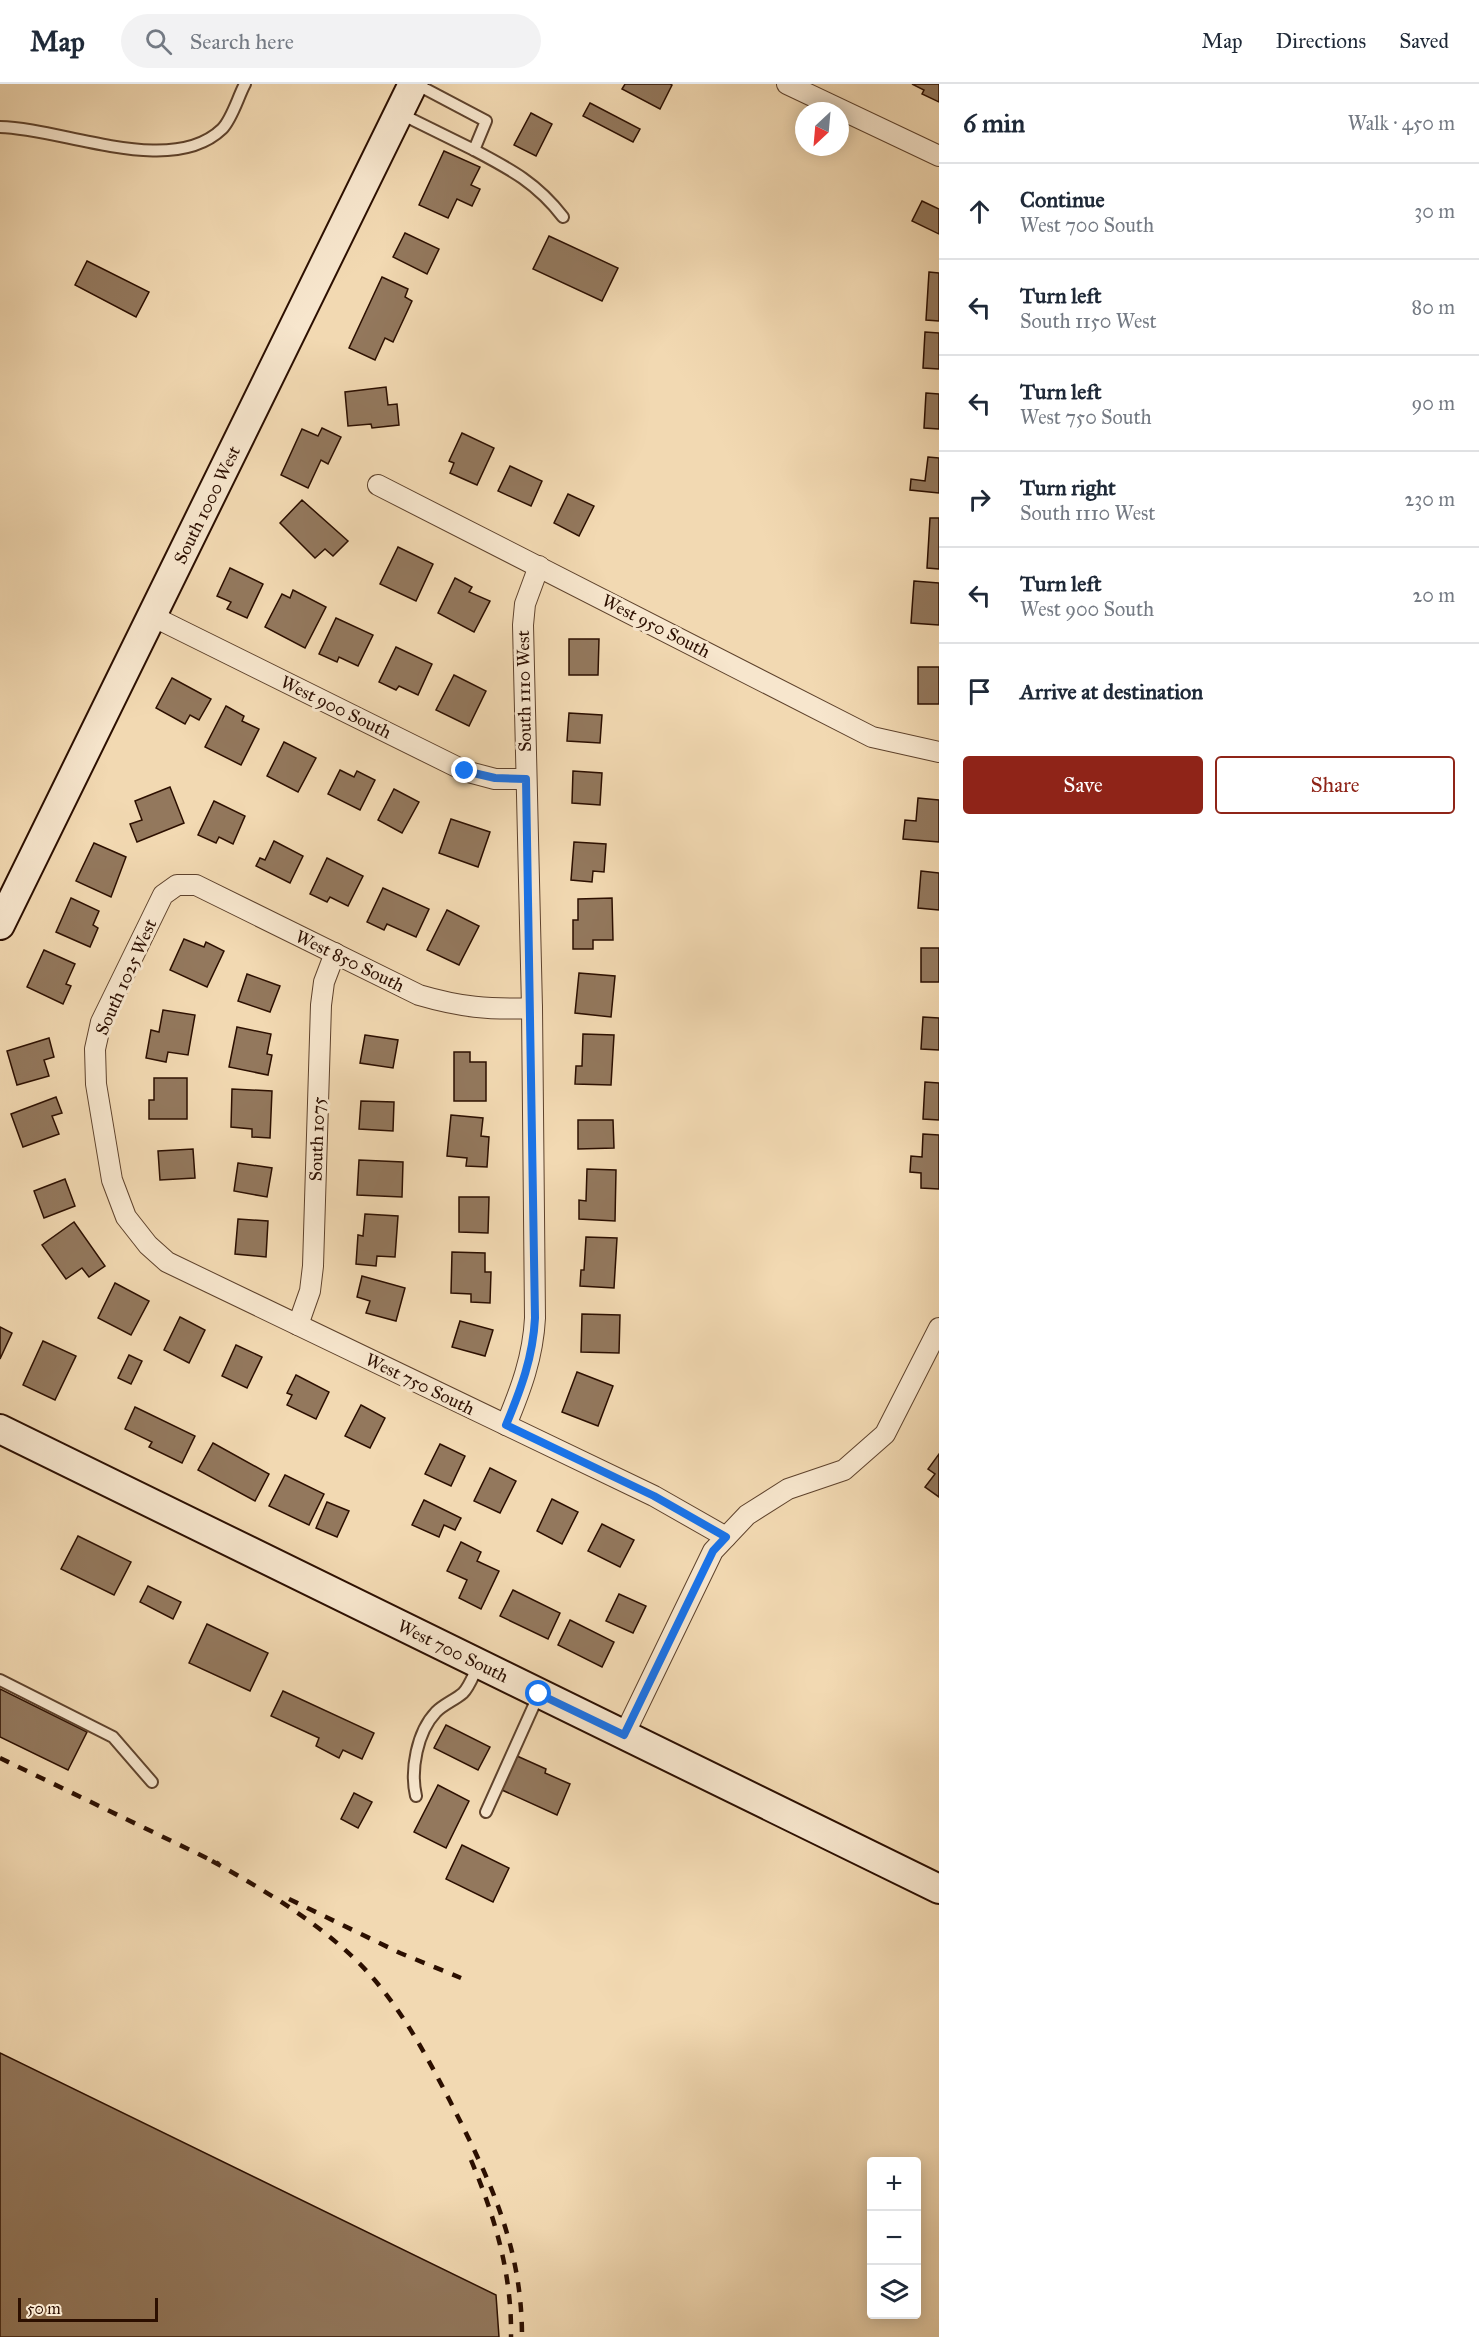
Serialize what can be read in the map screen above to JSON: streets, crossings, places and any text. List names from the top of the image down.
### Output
{
  "streets": {
    "street": [
      "South 1000 West",
      "West 950 South",
      "South 1110 West",
      "West 900 South",
      "West 850 South",
      "South 1025 West",
      "South 1075",
      "West 750 South",
      "West 700 South"
    ]
  },
  "crossings": [
    ["South 1000 West", "West 900 South"],
    ["West 950 South", "South 1110 West"],
    ["South 1110 West", "West 900 South"],
    ["South 1110 West", "West 850 South"],
    ["South 1110 West", "West 750 South"],
    ["West 850 South", "South 1025 West"],
    ["West 850 South", "South 1075"],
    ["South 1025 West", "West 750 South"],
    ["South 1075", "West 750 South"]
  ],
  "scale_bar": "50 m",
  "north": "bottom left",
  "page": {
    "header": "Map",
    "search": "Search here",
    "nav": ["Map", "Directions", "Saved"],
    "heading": ["6 min", "Walk · 450 m"],
    "list": [
      ["Continue", "West 700 South", "30 m"],
      ["Turn left", "South 1150 West", "80 m"],
      ["Turn left", "West 750 South", "90 m"],
      ["Turn right", "South 1110 West", "230 m"],
      ["Turn left", "West 900 South", "20 m"],
      "Arrive at destination"
    ],
    "buttons": ["Save", "Share"],
    "map_buttons": ["+", "−"],
    "scale": "50 m"
  }
}
